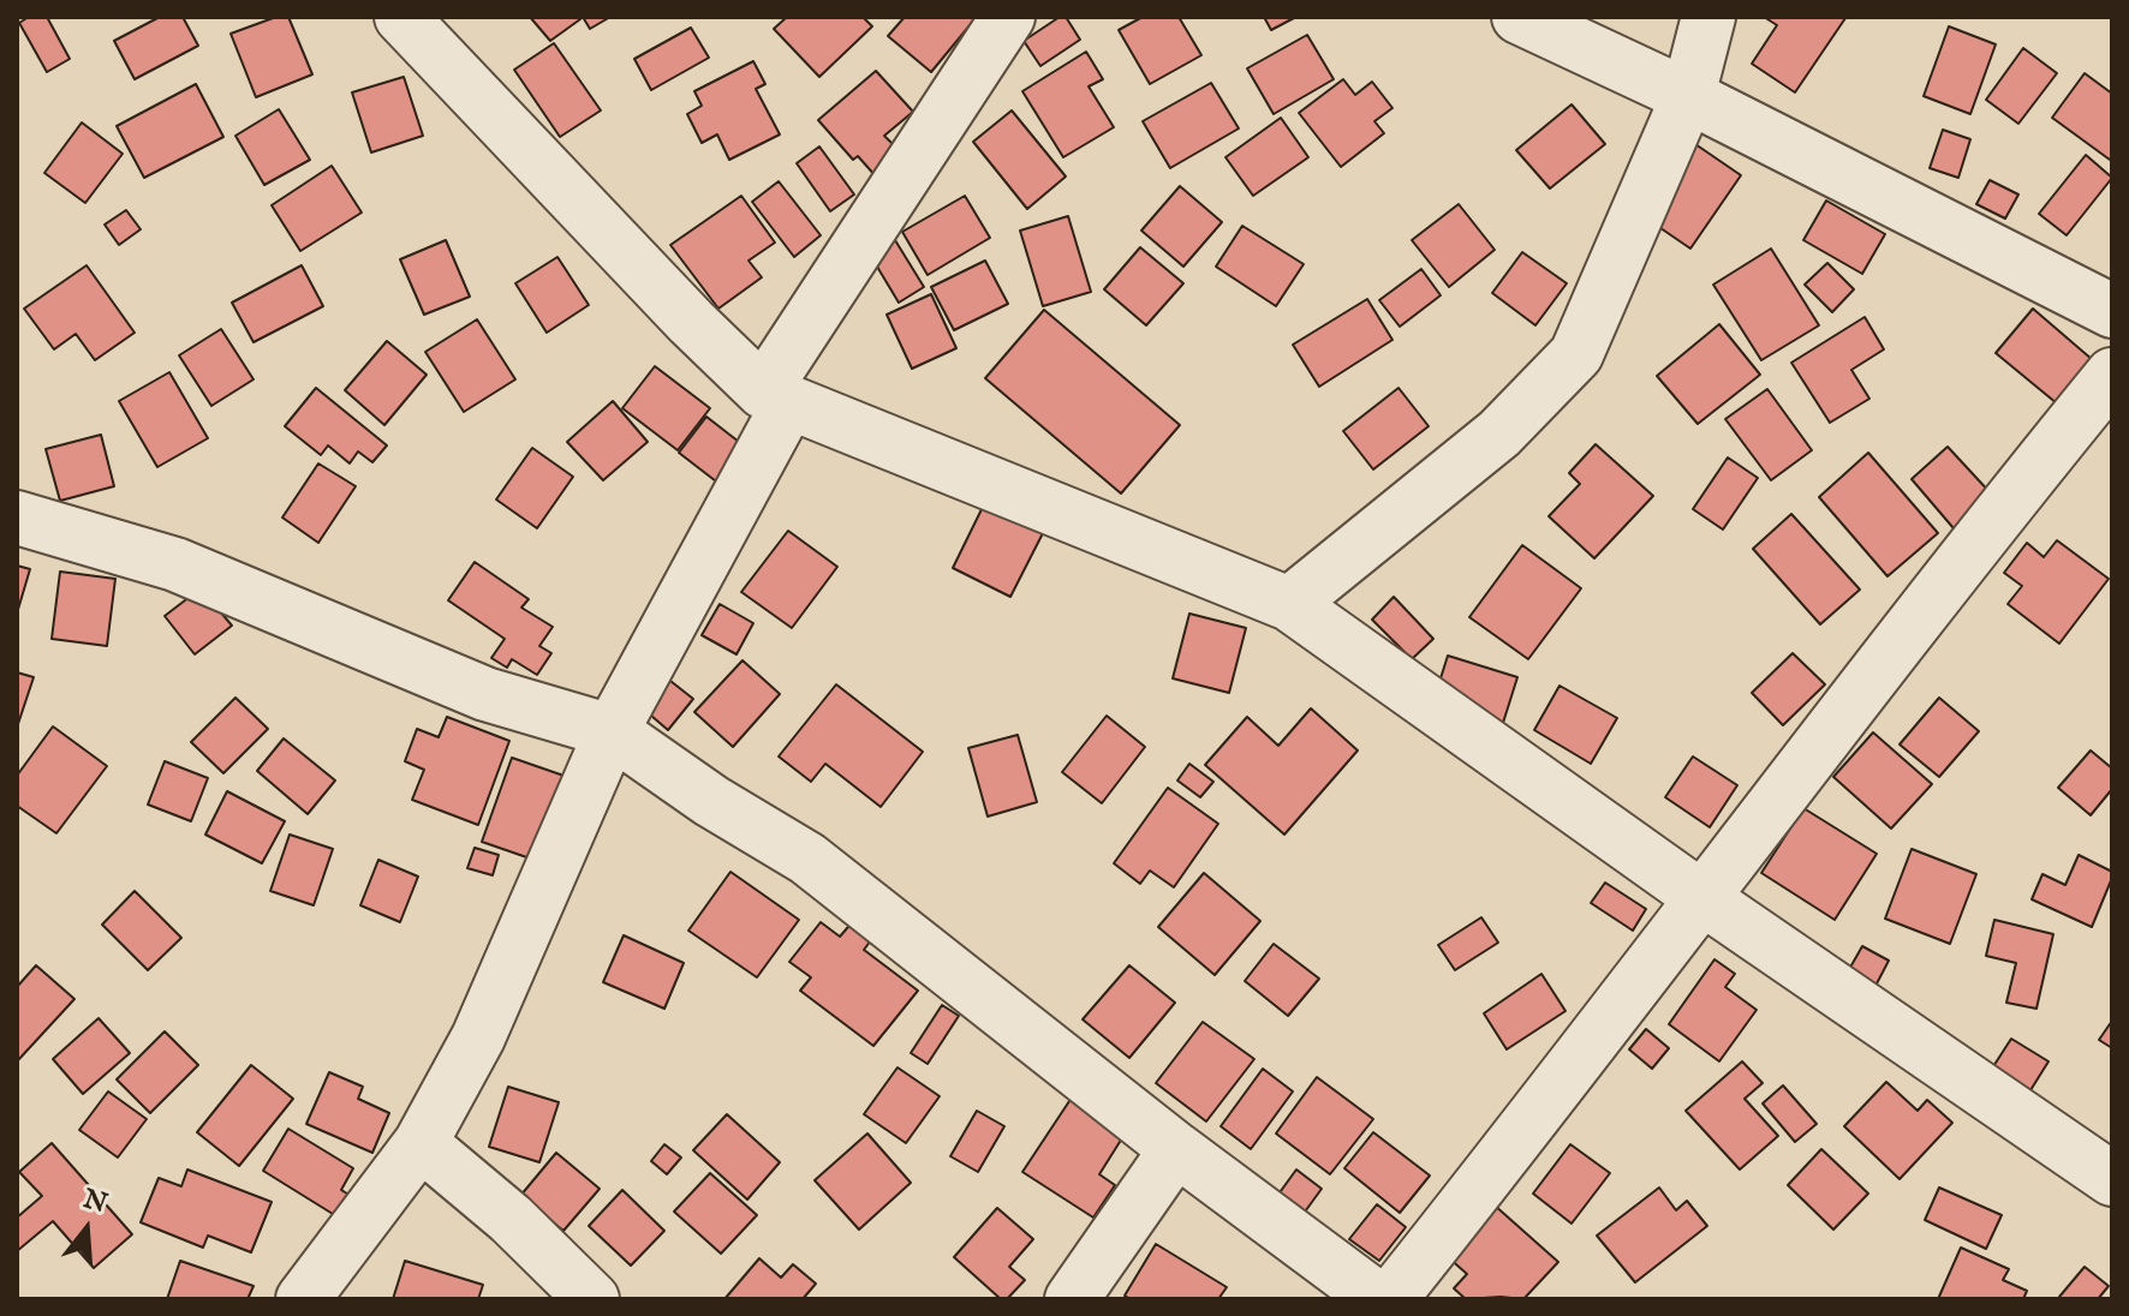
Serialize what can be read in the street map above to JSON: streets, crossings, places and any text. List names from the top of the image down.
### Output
{
  "north": "top"
}
